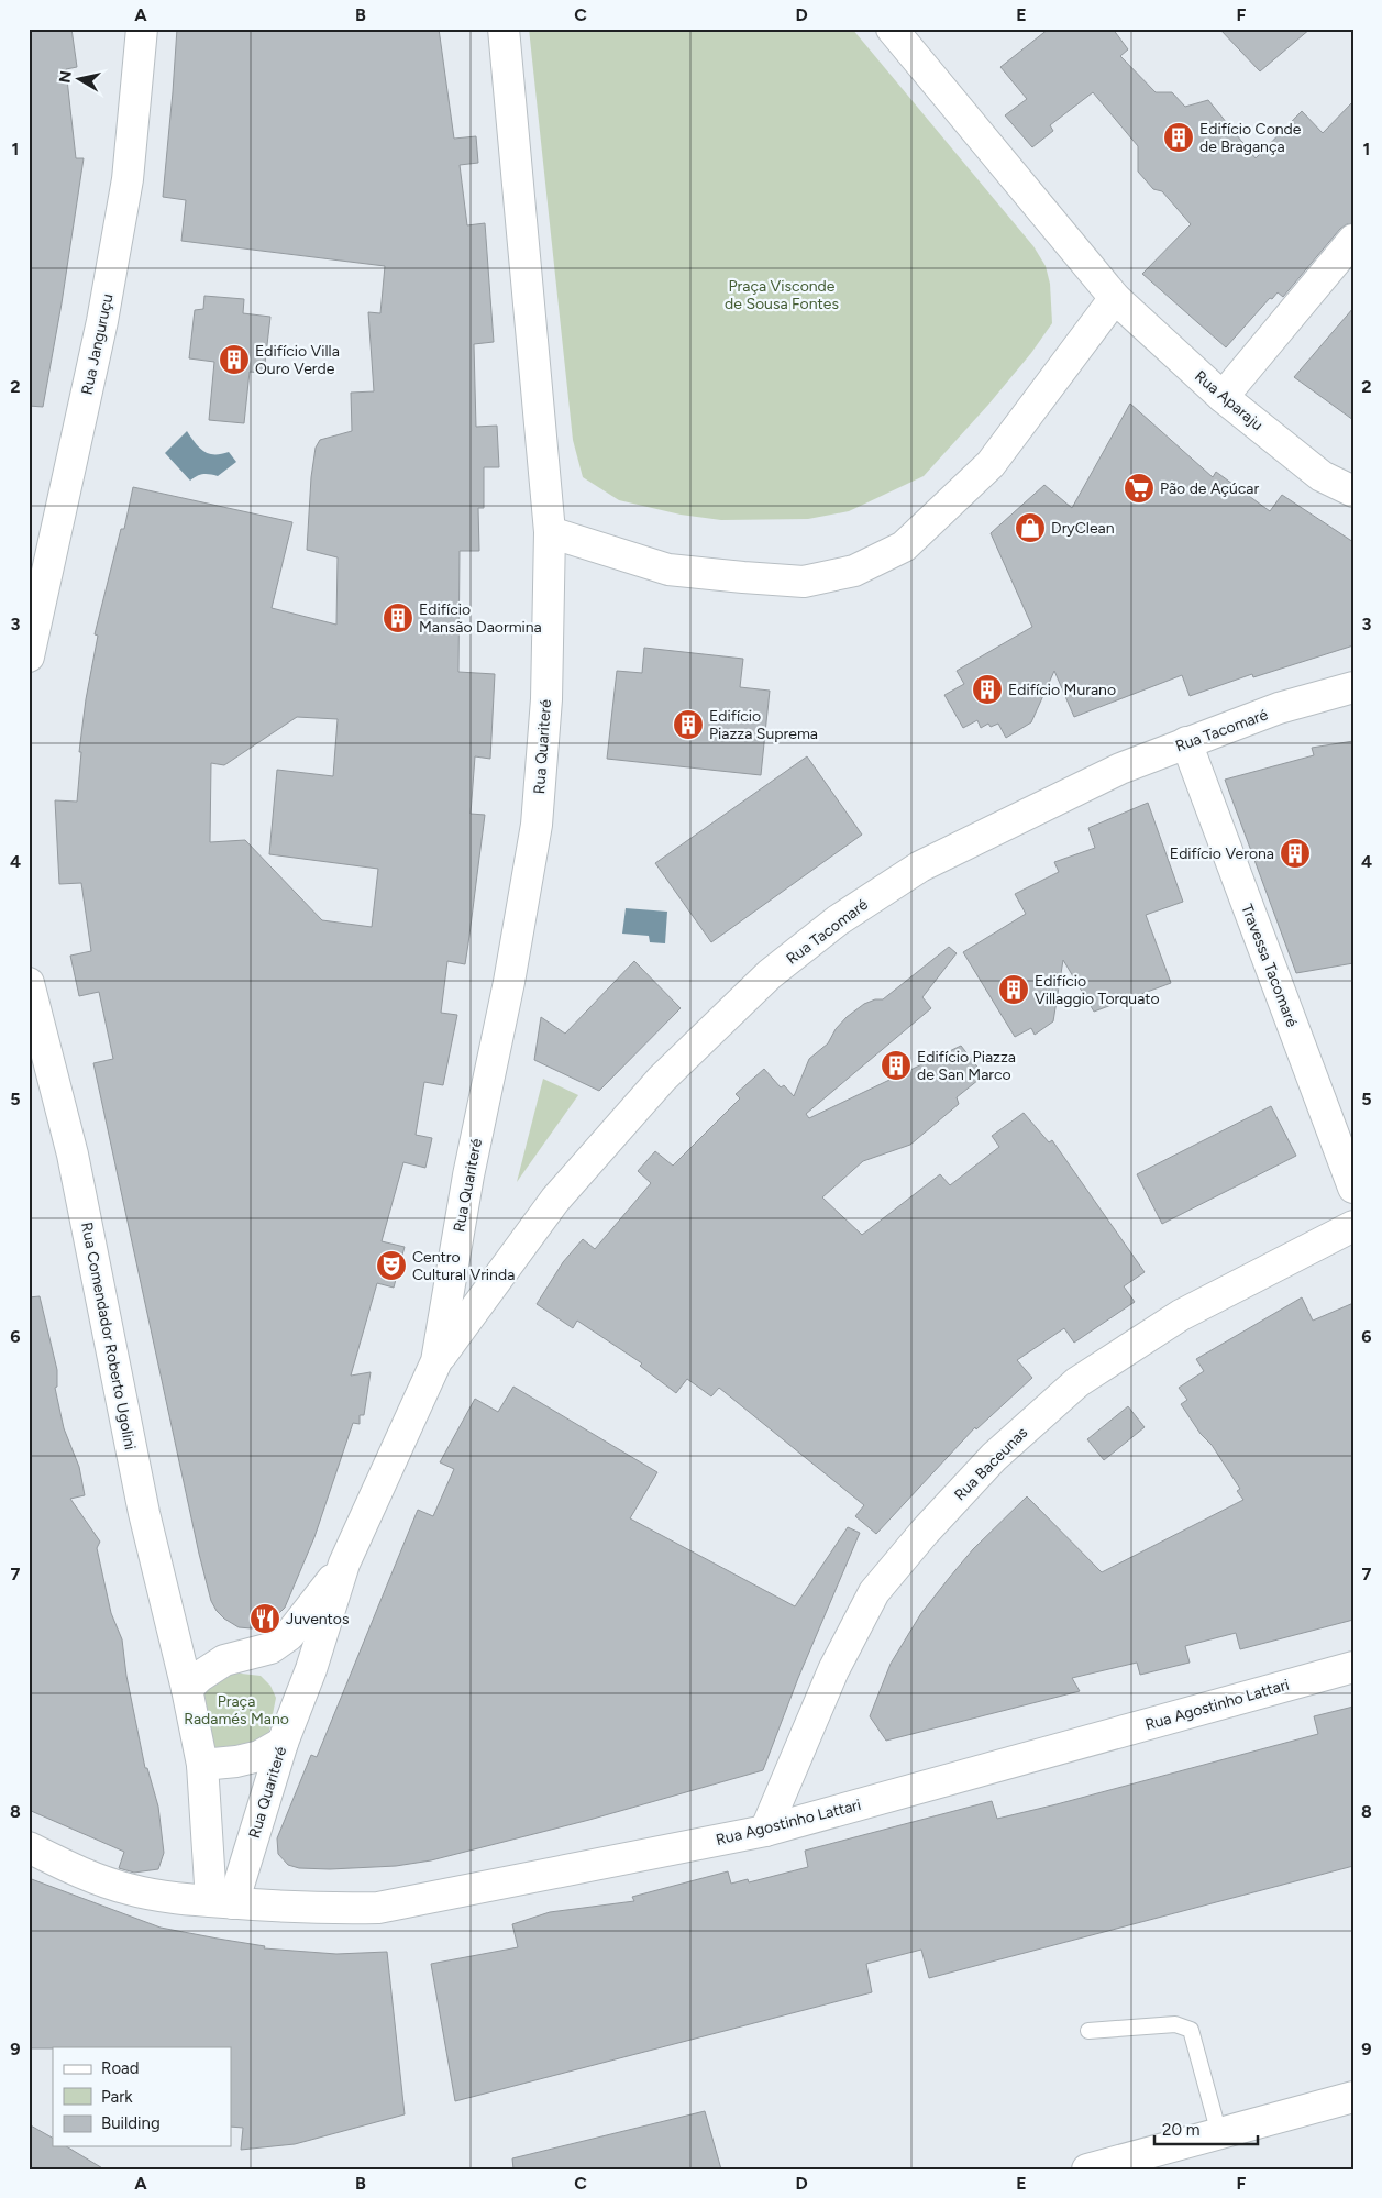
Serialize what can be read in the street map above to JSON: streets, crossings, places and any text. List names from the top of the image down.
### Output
{
  "streets": {
    "street": [
      "Rua Janguruçu",
      "Rua Aparaju",
      "Rua Tacomaré",
      "Rua Quariteré",
      "Travessa Tacomaré",
      "Rua Comendador Roberto Ugolini",
      "Rua Baceunas",
      "Rua Agostinho Lattari"
    ]
  },
  "crossings": [
    ["Rua Tacomaré", "Rua Quariteré"],
    ["Rua Tacomaré", "Travessa Tacomaré"],
    ["Rua Quariteré", "Rua Comendador Roberto Ugolini"],
    ["Rua Quariteré", "Rua Agostinho Lattari"],
    ["Rua Comendador Roberto Ugolini", "Rua Agostinho Lattari"],
    ["Rua Baceunas", "Rua Agostinho Lattari"]
  ],
  "parks": ["Praça Visconde de Sousa Fontes", "Praça Radamés Mano"],
  "places": {
    "building": [
      "Edifício Conde de Bragança",
      "Edifício Villa Ouro Verde",
      "Edifício Mansão Daormina",
      "Edifício Murano",
      "Edifício Piazza Suprema",
      "Edifício Verona",
      "Edifício Villaggio Torquato",
      "Edifício Piazza de San Marco"
    ],
    "supermarket": ["Pão de Açúcar"],
    "shop": ["DryClean"],
    "theatre": ["Centro Cultural Vrinda"],
    "restaurant": ["Juventos"]
  },
  "legend": ["Road", "Park", "Building"],
  "scale_bar": "20 m",
  "north": "left",
  "grid": {
    "columns": [
      "A",
      "B",
      "C",
      "D",
      "E",
      "F"
    ],
    "rows": [
      "1",
      "2",
      "3",
      "4",
      "5",
      "6",
      "7",
      "8",
      "9"
    ]
  }
}
